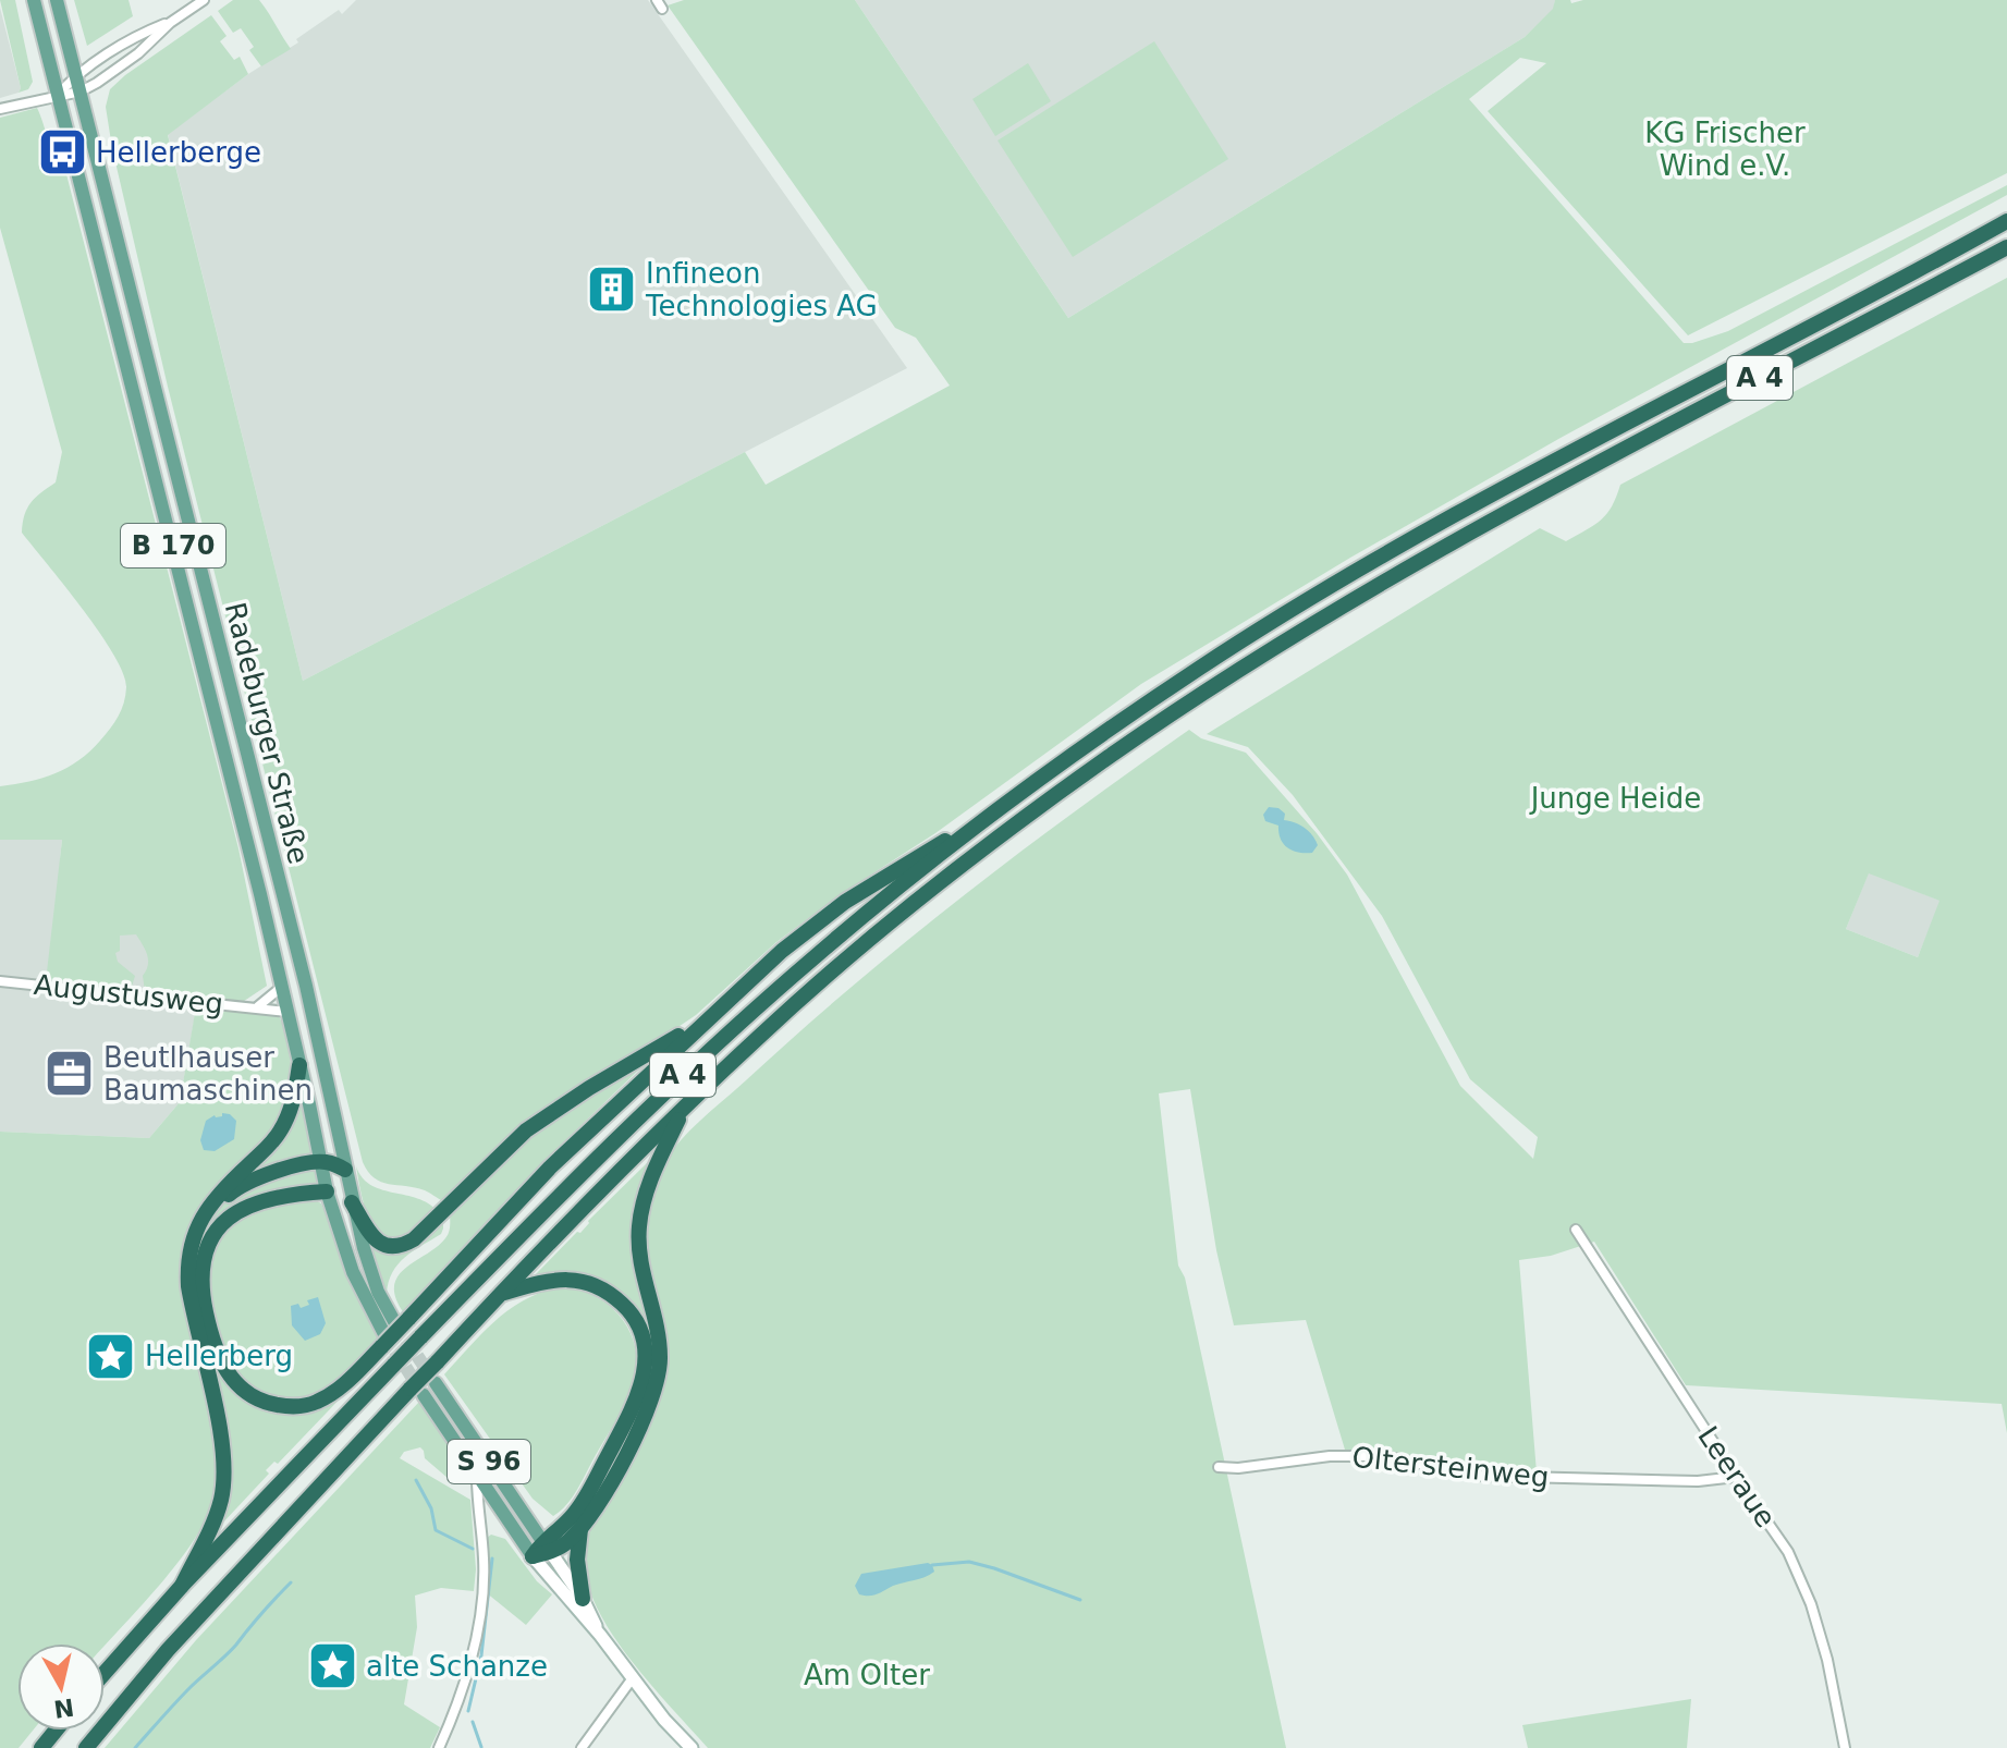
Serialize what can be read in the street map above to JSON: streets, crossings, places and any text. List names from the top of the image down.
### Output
{
  "streets": {
    "highway": ["A 4"],
    "main road": ["B 170", "Radeburger Straße", "S 96"],
    "street": ["Augustusweg", "Oltersteinweg", "Leeraue"]
  },
  "crossings": [
    ["A 4", "S 96"],
    ["Radeburger Straße", "Augustusweg"],
    ["Oltersteinweg", "Leeraue"]
  ],
  "parks": ["KG Frischer Wind e.V.", "Junge Heide", "Am Olter"],
  "places": {
    "bus stop": ["Hellerberge"],
    "building": ["Infineon Technologies AG"],
    "office": ["Beutlhauser Baumaschinen"],
    "place": ["Hellerberg", "alte Schanze"]
  },
  "north": "bottom"
}
